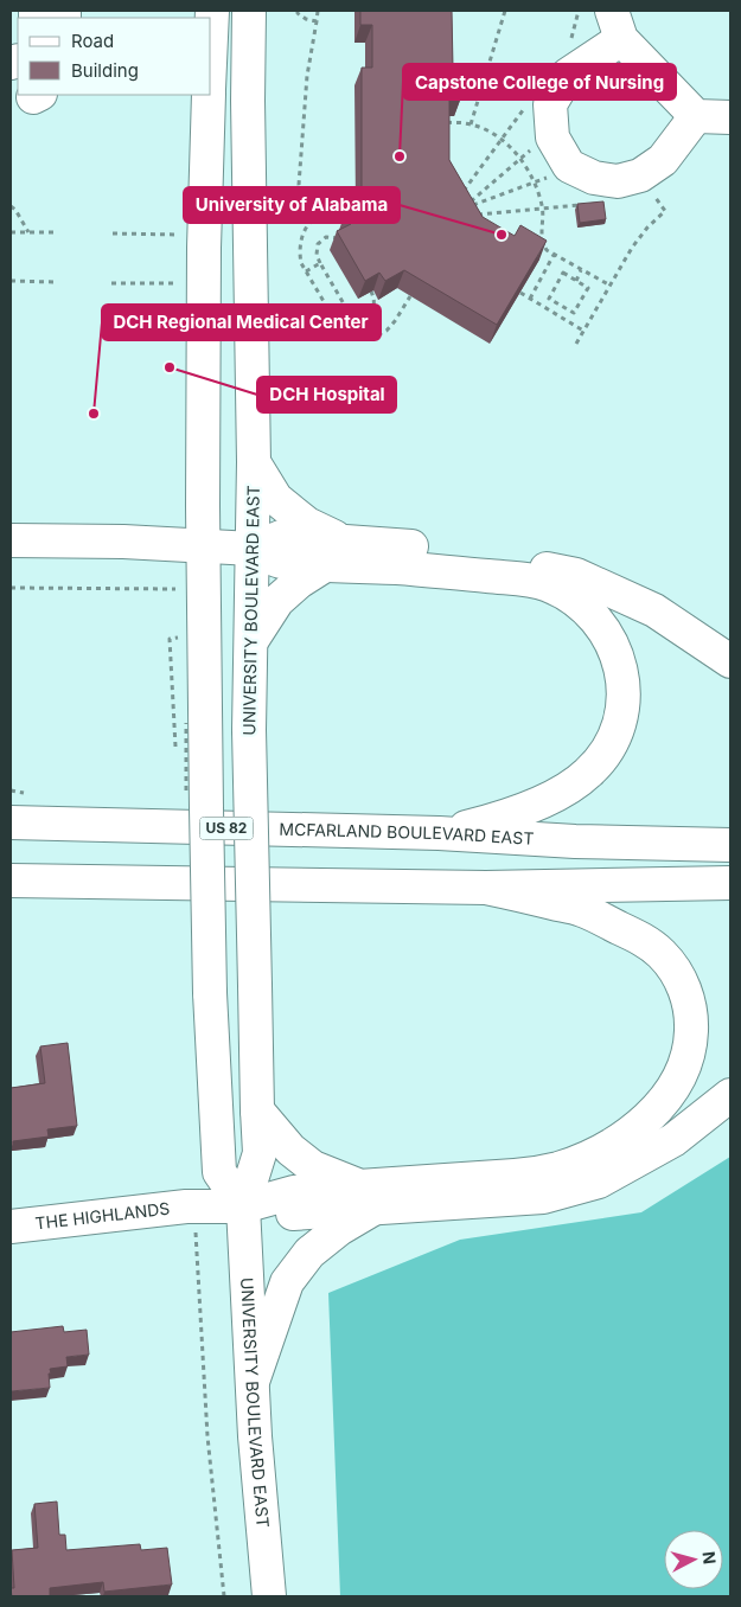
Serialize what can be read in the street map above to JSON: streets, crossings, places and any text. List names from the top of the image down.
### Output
{
  "streets": {
    "main road": [
      "UNIVERSITY BOULEVARD EAST",
      "US 82",
      "MCFARLAND BOULEVARD EAST",
      "THE HIGHLANDS"
    ]
  },
  "crossings": [
    ["UNIVERSITY BOULEVARD EAST", "THE HIGHLANDS"]
  ],
  "places": [
    "Capstone College of Nursing",
    "University of Alabama",
    "DCH Hospital",
    "DCH Regional Medical Center"
  ],
  "legend": ["Road", "Building"],
  "north": "right"
}
